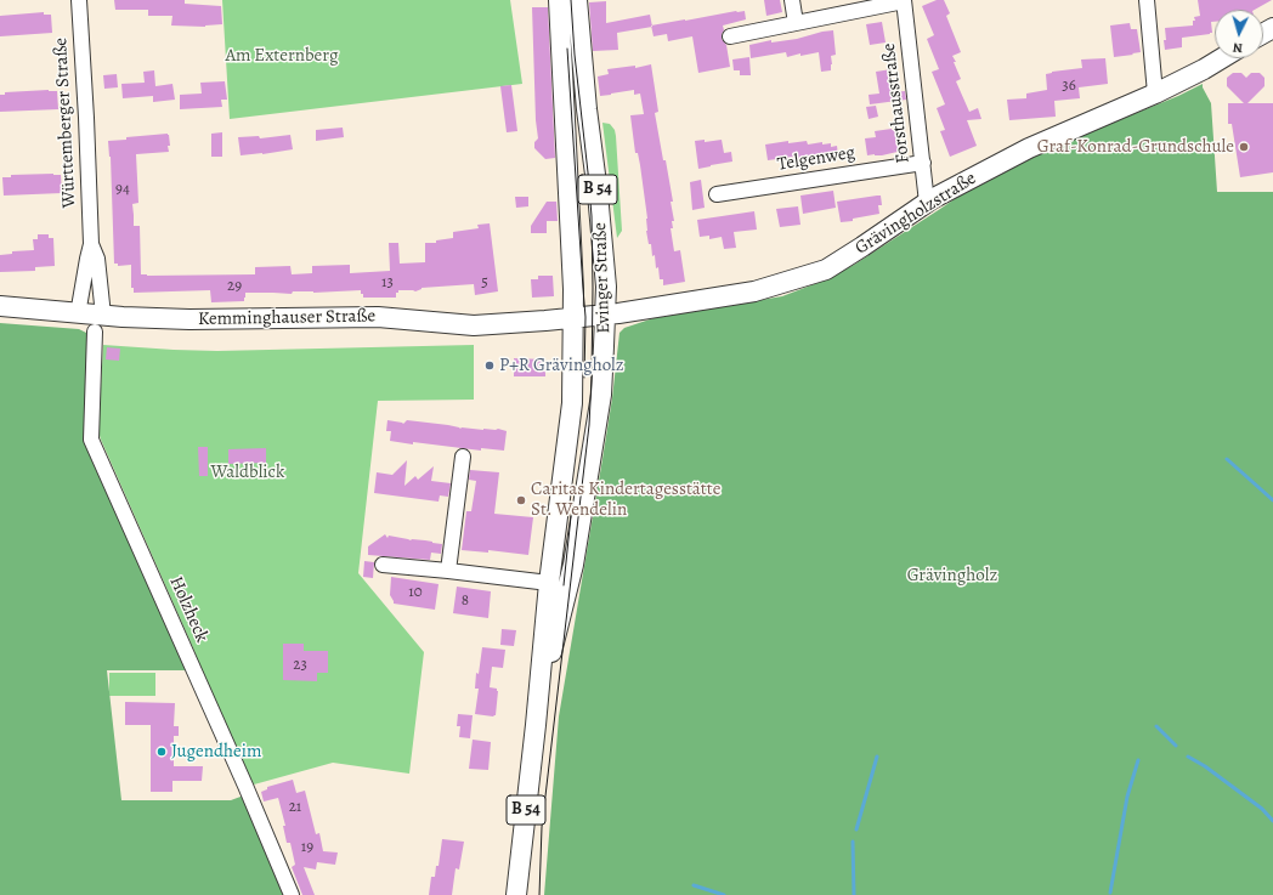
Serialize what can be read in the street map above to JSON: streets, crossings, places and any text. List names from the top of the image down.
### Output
{
  "streets": {
    "main road": [
      "B 54",
      "Grävingholzstraße",
      "Evinger Straße",
      "Kemminghauser Straße"
    ],
    "street": [
      "Forsthausstraße",
      "Württemberger Straße",
      "Telgenweg",
      "Holzheck"
    ]
  },
  "crossings": [
    ["Forsthausstraße", "Telgenweg"],
    ["Forsthausstraße", "Grävingholzstraße"],
    ["Württemberger Straße", "Kemminghauser Straße"],
    ["Württemberger Straße", "Holzheck"],
    ["Grävingholzstraße", "Evinger Straße"],
    ["Grävingholzstraße", "Kemminghauser Straße"],
    ["Evinger Straße", "Kemminghauser Straße"],
    ["Kemminghauser Straße", "Holzheck"]
  ],
  "parks": ["Am Externberg", "Waldblick", "Grävingholz"],
  "places": [
    "Graf-Konrad-Grundschule",
    "P+R Grävingholz",
    "Caritas Kindertagesstätte St. Wendelin",
    "Jugendheim"
  ],
  "house_numbers": [
    "36",
    "94",
    "13",
    "5",
    "29",
    "10",
    "8",
    "23",
    "21",
    "19"
  ],
  "north": "bottom"
}
